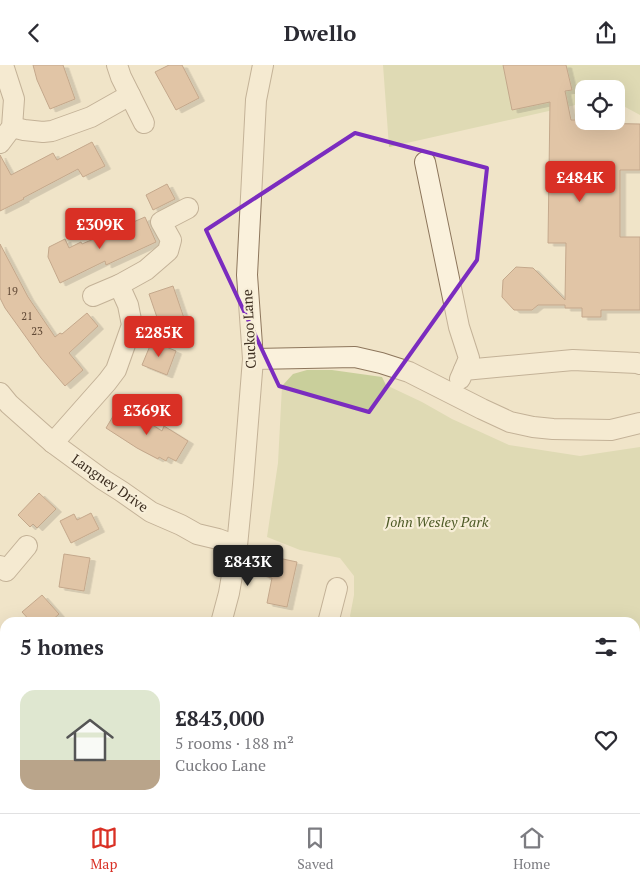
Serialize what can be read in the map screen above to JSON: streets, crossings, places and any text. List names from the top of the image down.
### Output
{
  "streets": {
    "street": ["Cuckoo Lane", "Langney Drive"]
  },
  "crossings": [
    ["Cuckoo Lane", "Langney Drive"]
  ],
  "parks": ["John Wesley Park"],
  "house_numbers": ["19", "21", "23"],
  "page": {
    "header": "Dwello",
    "price": [
      "£484K",
      "£309K",
      "£285K",
      "£369K",
      "£843K"
    ],
    "heading": "5 homes",
    "list": [
      {
        "name": "£843,000",
        "note": "5 rooms · 188 m² · Cuckoo Lane"
      }
    ],
    "tabs": ["Map", "Saved", "Home"]
  }
}
